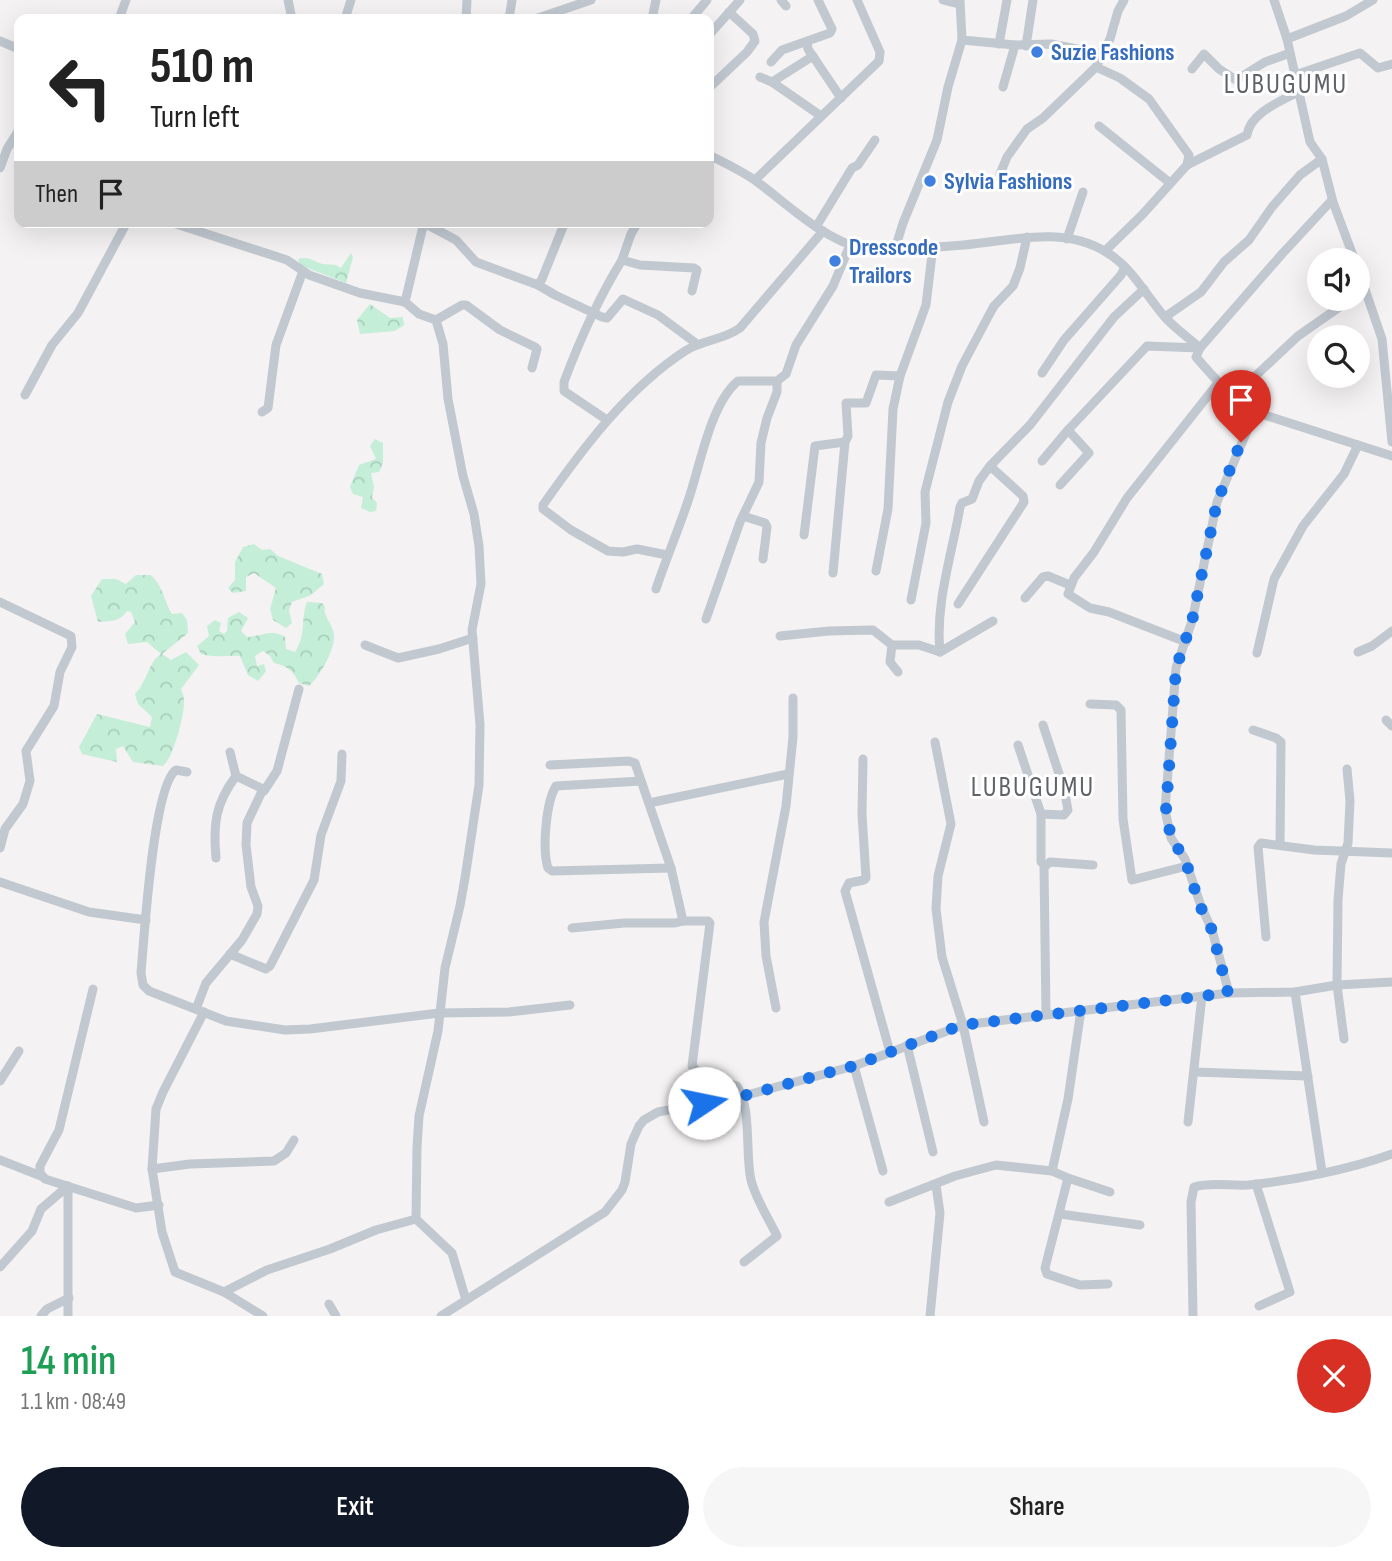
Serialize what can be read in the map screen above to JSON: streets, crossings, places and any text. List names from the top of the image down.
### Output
{
  "districts": ["LUBUGUMU", "LUBUGUMU"],
  "places": ["Suzie Fashions", "Sylvia Fashions", "Dresscode Trailors"],
  "page": {
    "turn": ["510 m", "Turn left"],
    "then": "Then",
    "heading": ["14 min", "1.1 km · 08:49"],
    "buttons": ["Exit", "Share"]
  }
}
